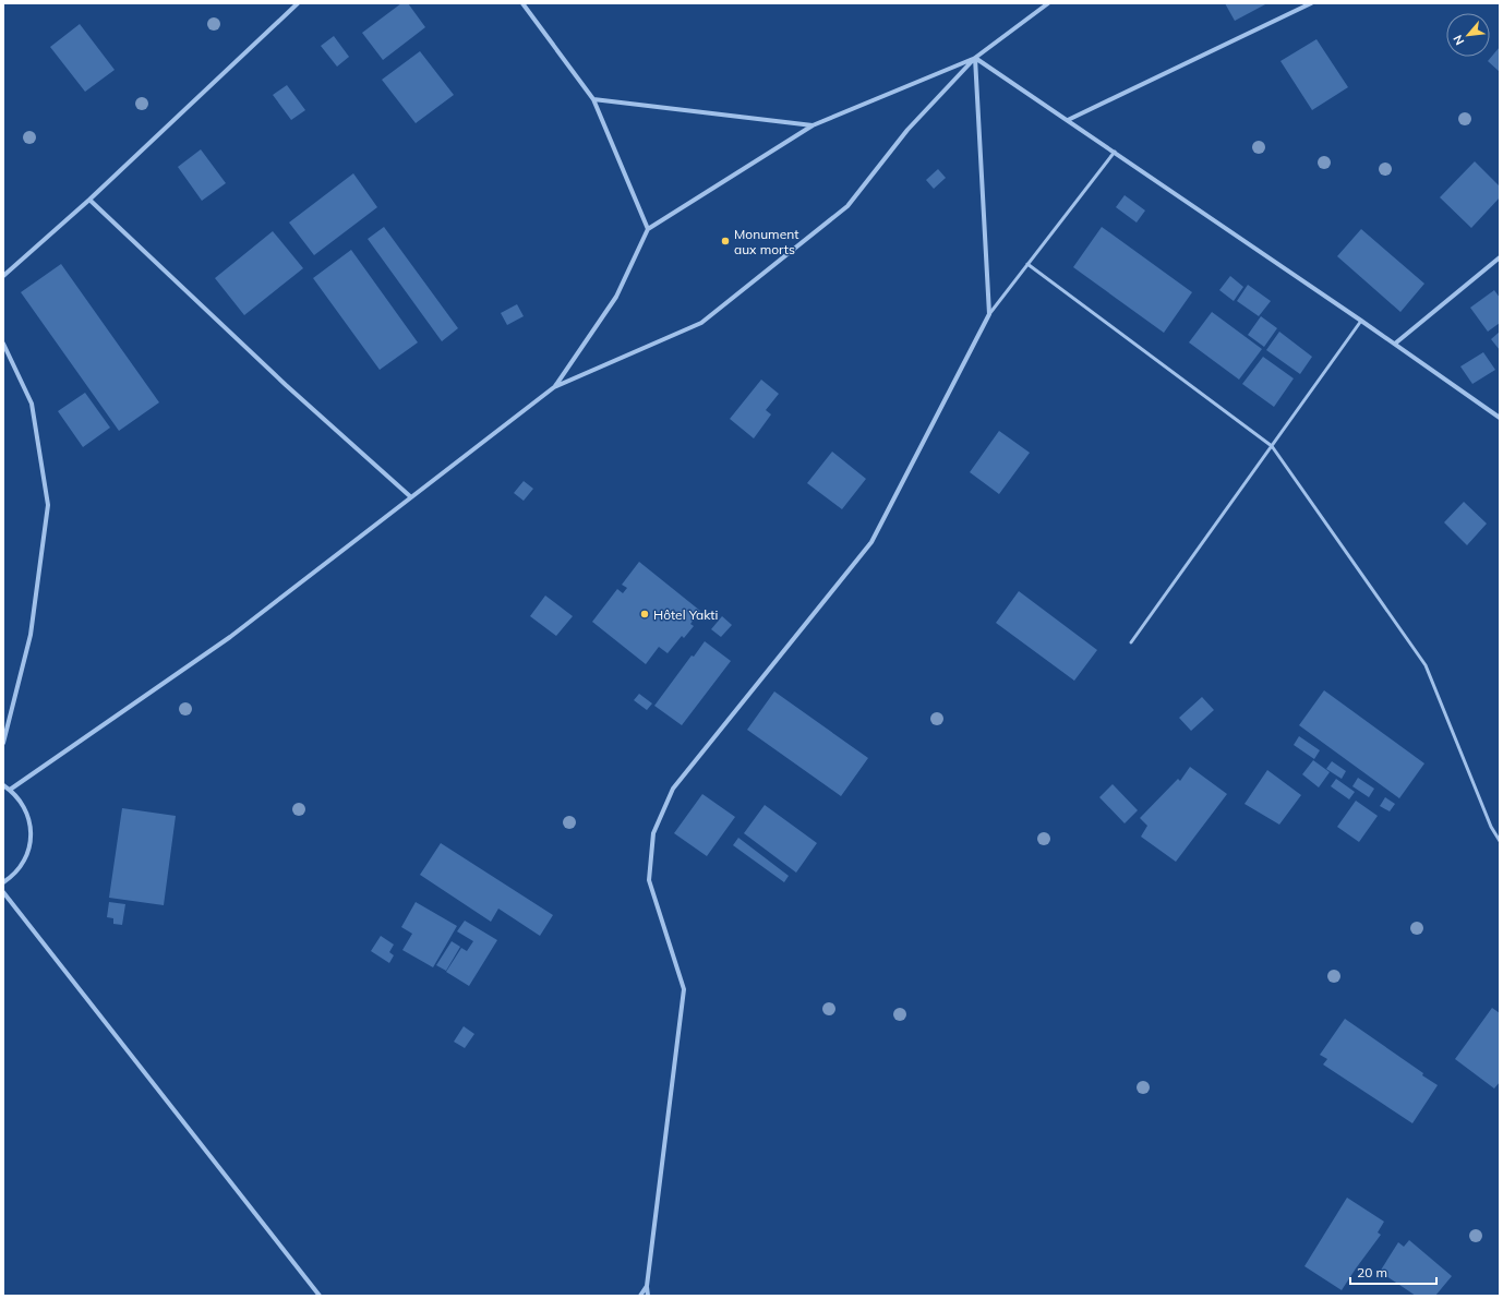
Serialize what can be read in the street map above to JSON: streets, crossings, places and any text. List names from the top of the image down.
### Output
{
  "places": ["Monument aux morts", "Hôtel Yakti"],
  "scale_bar": "20 m",
  "north": "bottom left"
}
